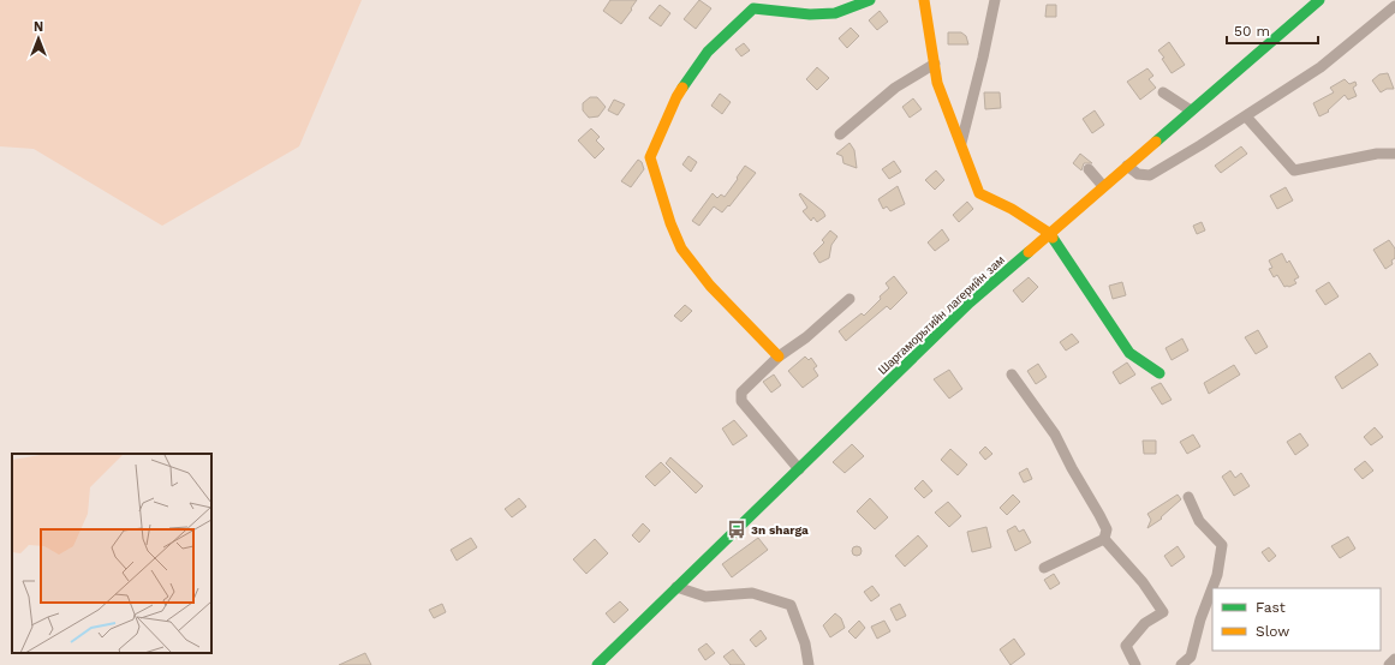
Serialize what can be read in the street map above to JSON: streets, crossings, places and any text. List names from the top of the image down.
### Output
{
  "streets": {
    "street": ["Шаргаморьтийн лагерийн зам"]
  },
  "places": {
    "bus stop": ["3n sharga"]
  },
  "legend": ["Fast", "Slow"],
  "scale_bar": "50 m",
  "north": "top"
}
